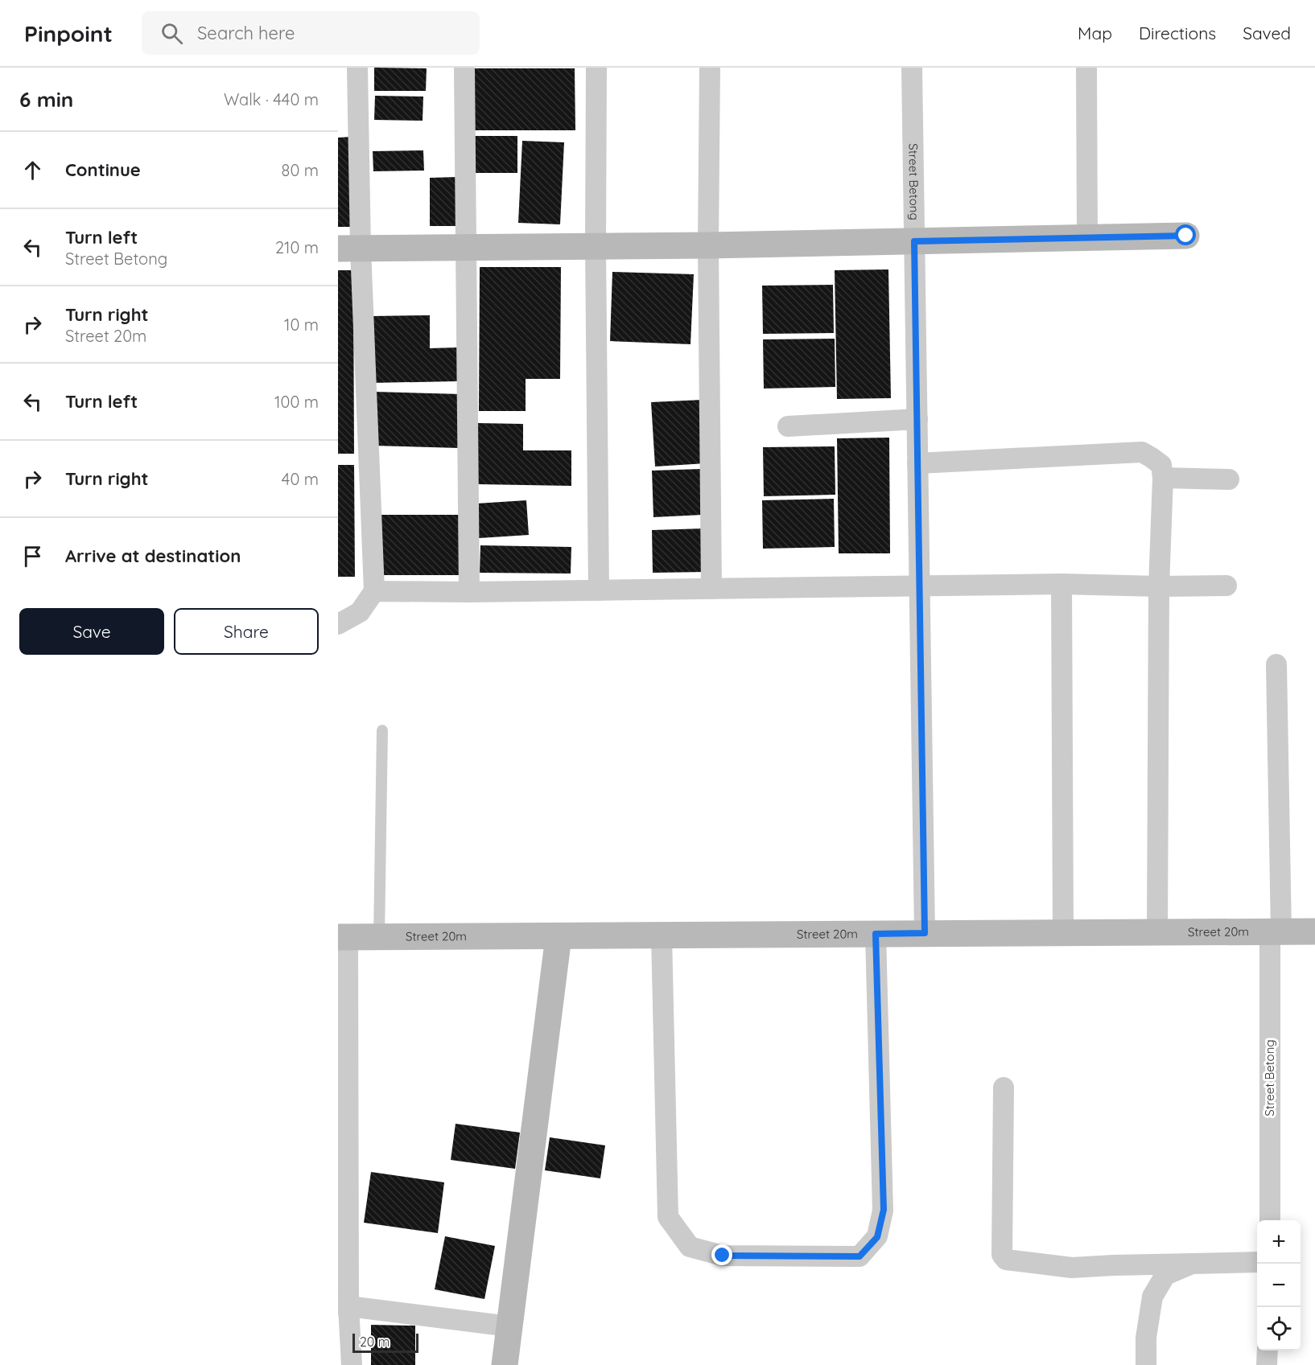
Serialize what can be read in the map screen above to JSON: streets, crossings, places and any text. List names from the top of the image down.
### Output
{
  "streets": {
    "street": ["Street Betong", "Street 20m"]
  },
  "crossings": [
    ["Street Betong", "Street 20m"]
  ],
  "scale_bar": "20 m",
  "page": {
    "header": "Pinpoint",
    "search": "Search here",
    "nav": ["Map", "Directions", "Saved"],
    "heading": ["6 min", "Walk · 440 m"],
    "list": [
      ["Continue", "80 m"],
      ["Turn left", "Street Betong", "210 m"],
      ["Turn right", "Street 20m", "10 m"],
      ["Turn left", "100 m"],
      ["Turn right", "40 m"],
      "Arrive at destination"
    ],
    "buttons": ["Save", "Share"],
    "map_buttons": ["+", "−"],
    "scale": "20 m"
  }
}
